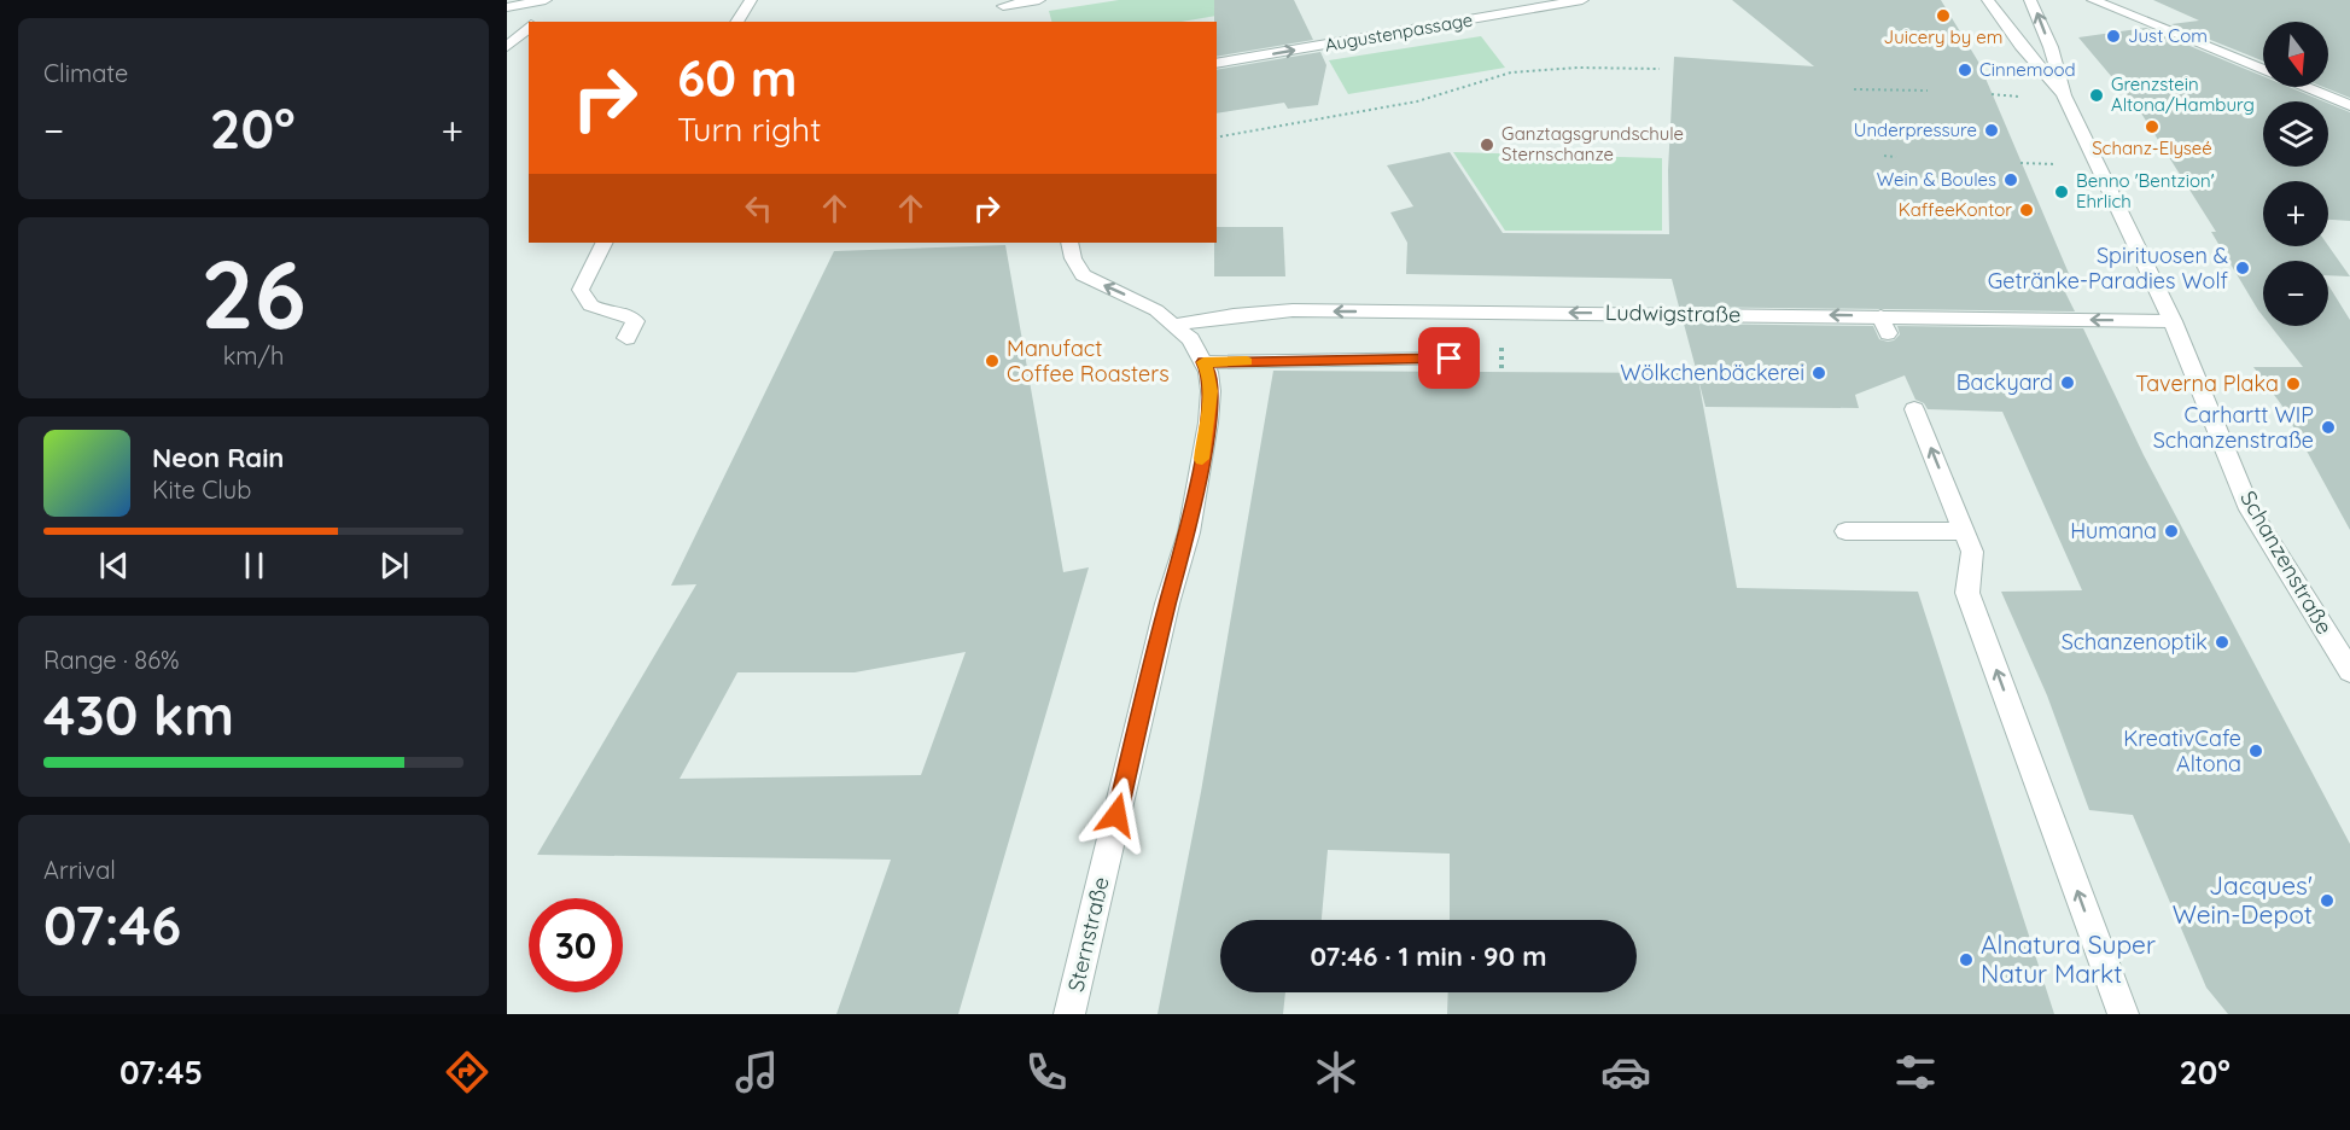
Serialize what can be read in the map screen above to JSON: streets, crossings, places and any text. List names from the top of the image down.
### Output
{
  "streets": {
    "street": [
      "Augustenpassage",
      "Ludwigstraße",
      "Schanzenstraße",
      "Sternstraße"
    ]
  },
  "crossings": [
    ["Ludwigstraße", "Schanzenstraße"],
    ["Ludwigstraße", "Sternstraße"]
  ],
  "one_way": ["Augustenpassage", "Ludwigstraße"],
  "places": [
    "Juicery by em",
    "Just Com",
    "Cinnemood",
    "Grenzstein Altona/Hamburg",
    "Schanz-Elyseé",
    "Underpressure",
    "Ganztagsgrundschule Sternschanze",
    "Wein & Boules",
    "Benno 'Bentzion' Ehrlich",
    "KaffeeKontor",
    "Spirituosen & Getränke-Paradies Wolf",
    "Manufact Coffee Roasters",
    "Wölkchenbäckerei",
    "Backyard",
    "Taverna Plaka",
    "Carhartt WIP Schanzenstraße",
    "Humana",
    "Schanzenoptik",
    "KreativCafe Altona",
    "Jacques' Wein-Depot",
    "Alnatura Super Natur Markt"
  ],
  "north": "bottom",
  "page": {
    "tile": [
      "Climate",
      ["26", "km/h"],
      ["Range · 86%", "430 km"],
      ["Arrival", "07:46"]
    ],
    "map_buttons": ["+", "−"],
    "turn": ["60 m", "Turn right"],
    "heat": ["−", "20°", "+"],
    "song": ["Neon Rain", "Kite Club"],
    "limit": "30",
    "trip": "07:46 · 1 min · 90 m",
    "tabs": ["07:45", "20°"]
  }
}
